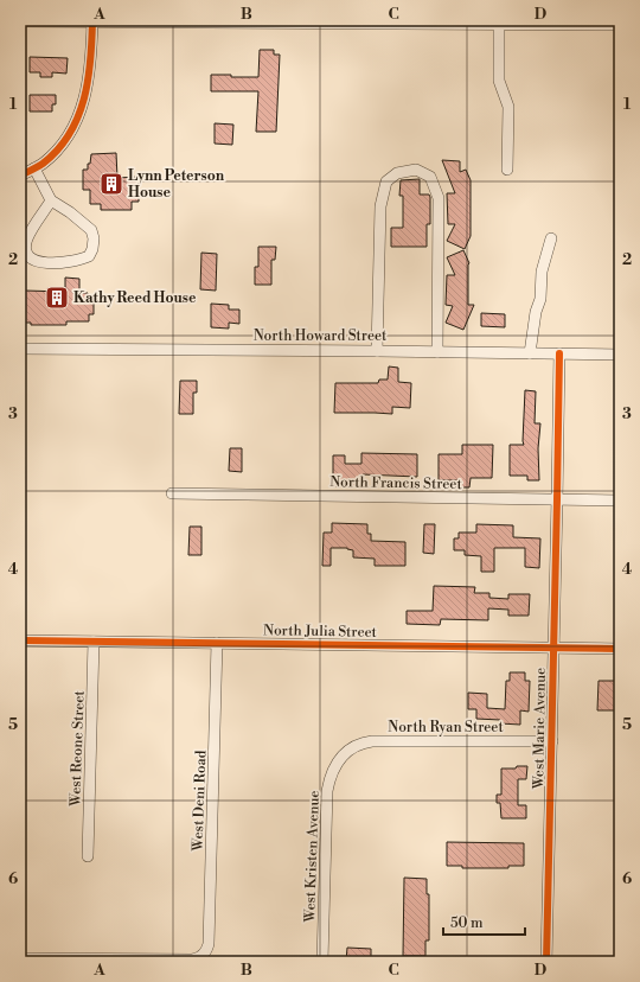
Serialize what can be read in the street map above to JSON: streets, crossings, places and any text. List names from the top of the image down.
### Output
{
  "streets": {
    "street": [
      "North Howard Street",
      "North Francis Street",
      "North Julia Street",
      "North Ryan Street",
      "West Marie Avenue",
      "West Reone Street",
      "West Deni Road",
      "West Kristen Avenue"
    ]
  },
  "crossings": [
    ["North Howard Street", "West Marie Avenue"],
    ["North Francis Street", "West Marie Avenue"],
    ["North Julia Street", "West Marie Avenue"],
    ["North Julia Street", "West Reone Street"],
    ["North Julia Street", "West Deni Road"],
    ["North Ryan Street", "West Marie Avenue"],
    ["North Ryan Street", "West Kristen Avenue"]
  ],
  "places": {
    "building": ["Lynn Peterson House", "Kathy Reed House"]
  },
  "scale_bar": "50 m",
  "grid": {
    "columns": [
      "A",
      "B",
      "C",
      "D"
    ],
    "rows": [
      "1",
      "2",
      "3",
      "4",
      "5",
      "6"
    ]
  }
}
